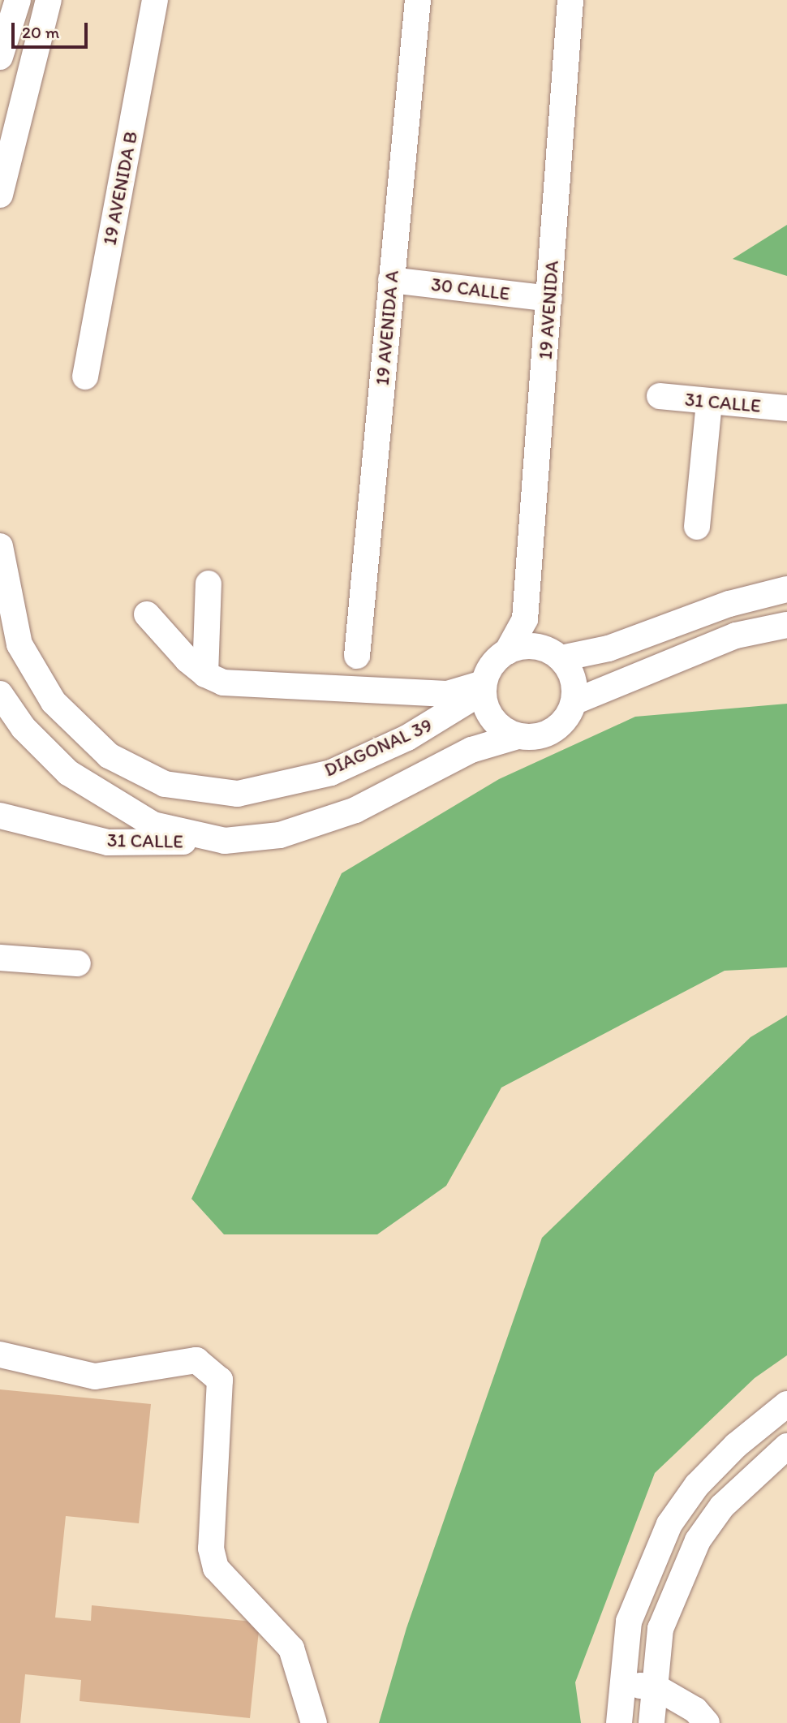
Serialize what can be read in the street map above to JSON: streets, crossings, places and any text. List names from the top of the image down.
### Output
{
  "streets": {
    "street": [
      "19 AVENIDA B",
      "30 CALLE",
      "19 AVENIDA",
      "19 AVENIDA A",
      "31 CALLE",
      "DIAGONAL 39"
    ]
  },
  "crossings": [
    ["30 CALLE", "19 AVENIDA"],
    ["30 CALLE", "19 AVENIDA A"],
    ["19 AVENIDA", "DIAGONAL 39"]
  ],
  "scale_bar": "20 m"
}
